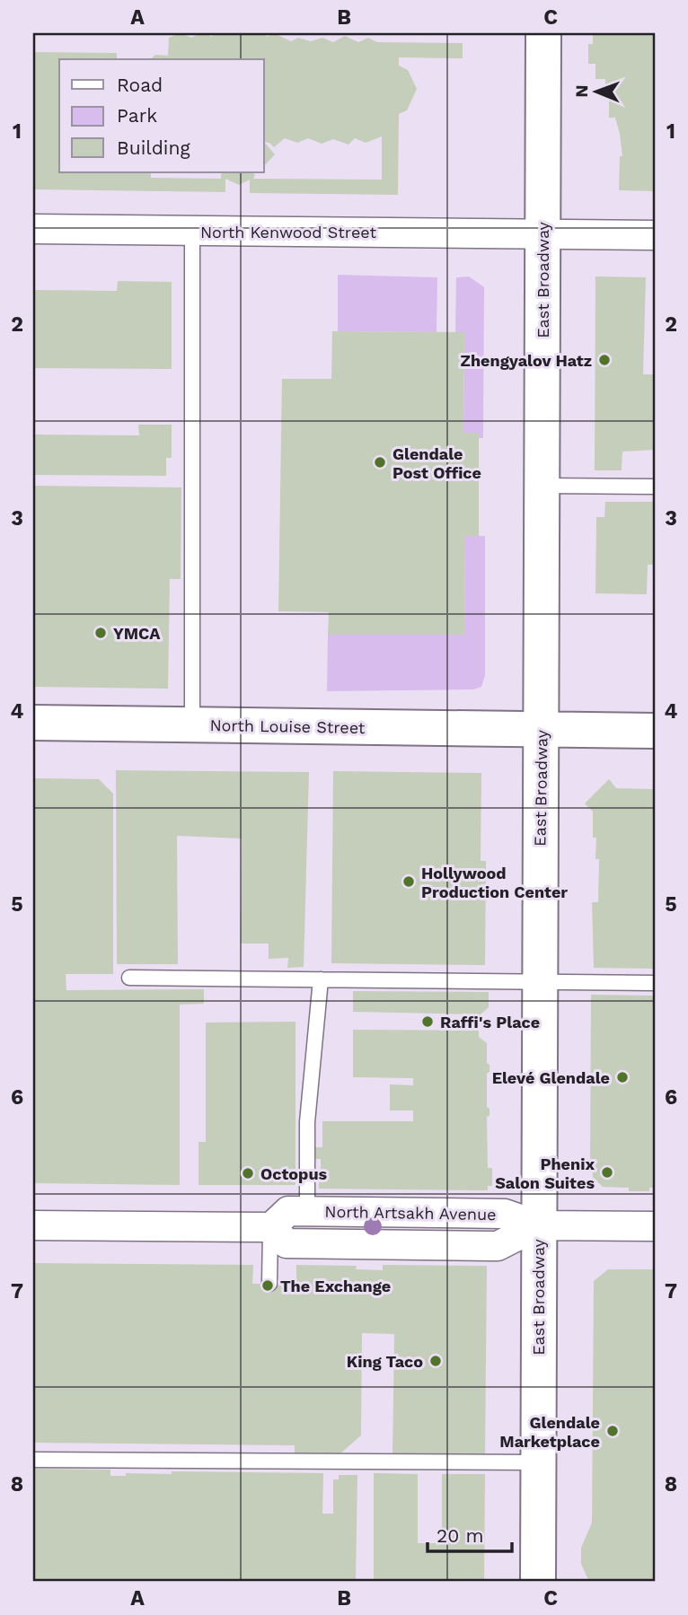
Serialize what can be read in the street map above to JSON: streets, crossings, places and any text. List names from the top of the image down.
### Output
{
  "streets": {
    "main road": ["East Broadway", "North Louise Street"],
    "street": ["North Kenwood Street", "North Artsakh Avenue"]
  },
  "crossings": [
    ["North Kenwood Street", "East Broadway"],
    ["East Broadway", "North Louise Street"],
    ["East Broadway", "North Artsakh Avenue"]
  ],
  "places": [
    "Zhengyalov Hatz",
    "Glendale Post Office",
    "YMCA",
    "Hollywood Production Center",
    "Raffi's Place",
    "Elevé Glendale",
    "Phenix Salon Suites",
    "Octopus",
    "The Exchange",
    "King Taco",
    "Glendale Marketplace"
  ],
  "legend": ["Road", "Park", "Building"],
  "scale_bar": "20 m",
  "north": "left",
  "grid": {
    "columns": ["A", "B", "C"],
    "rows": [
      "1",
      "2",
      "3",
      "4",
      "5",
      "6",
      "7",
      "8"
    ]
  }
}
